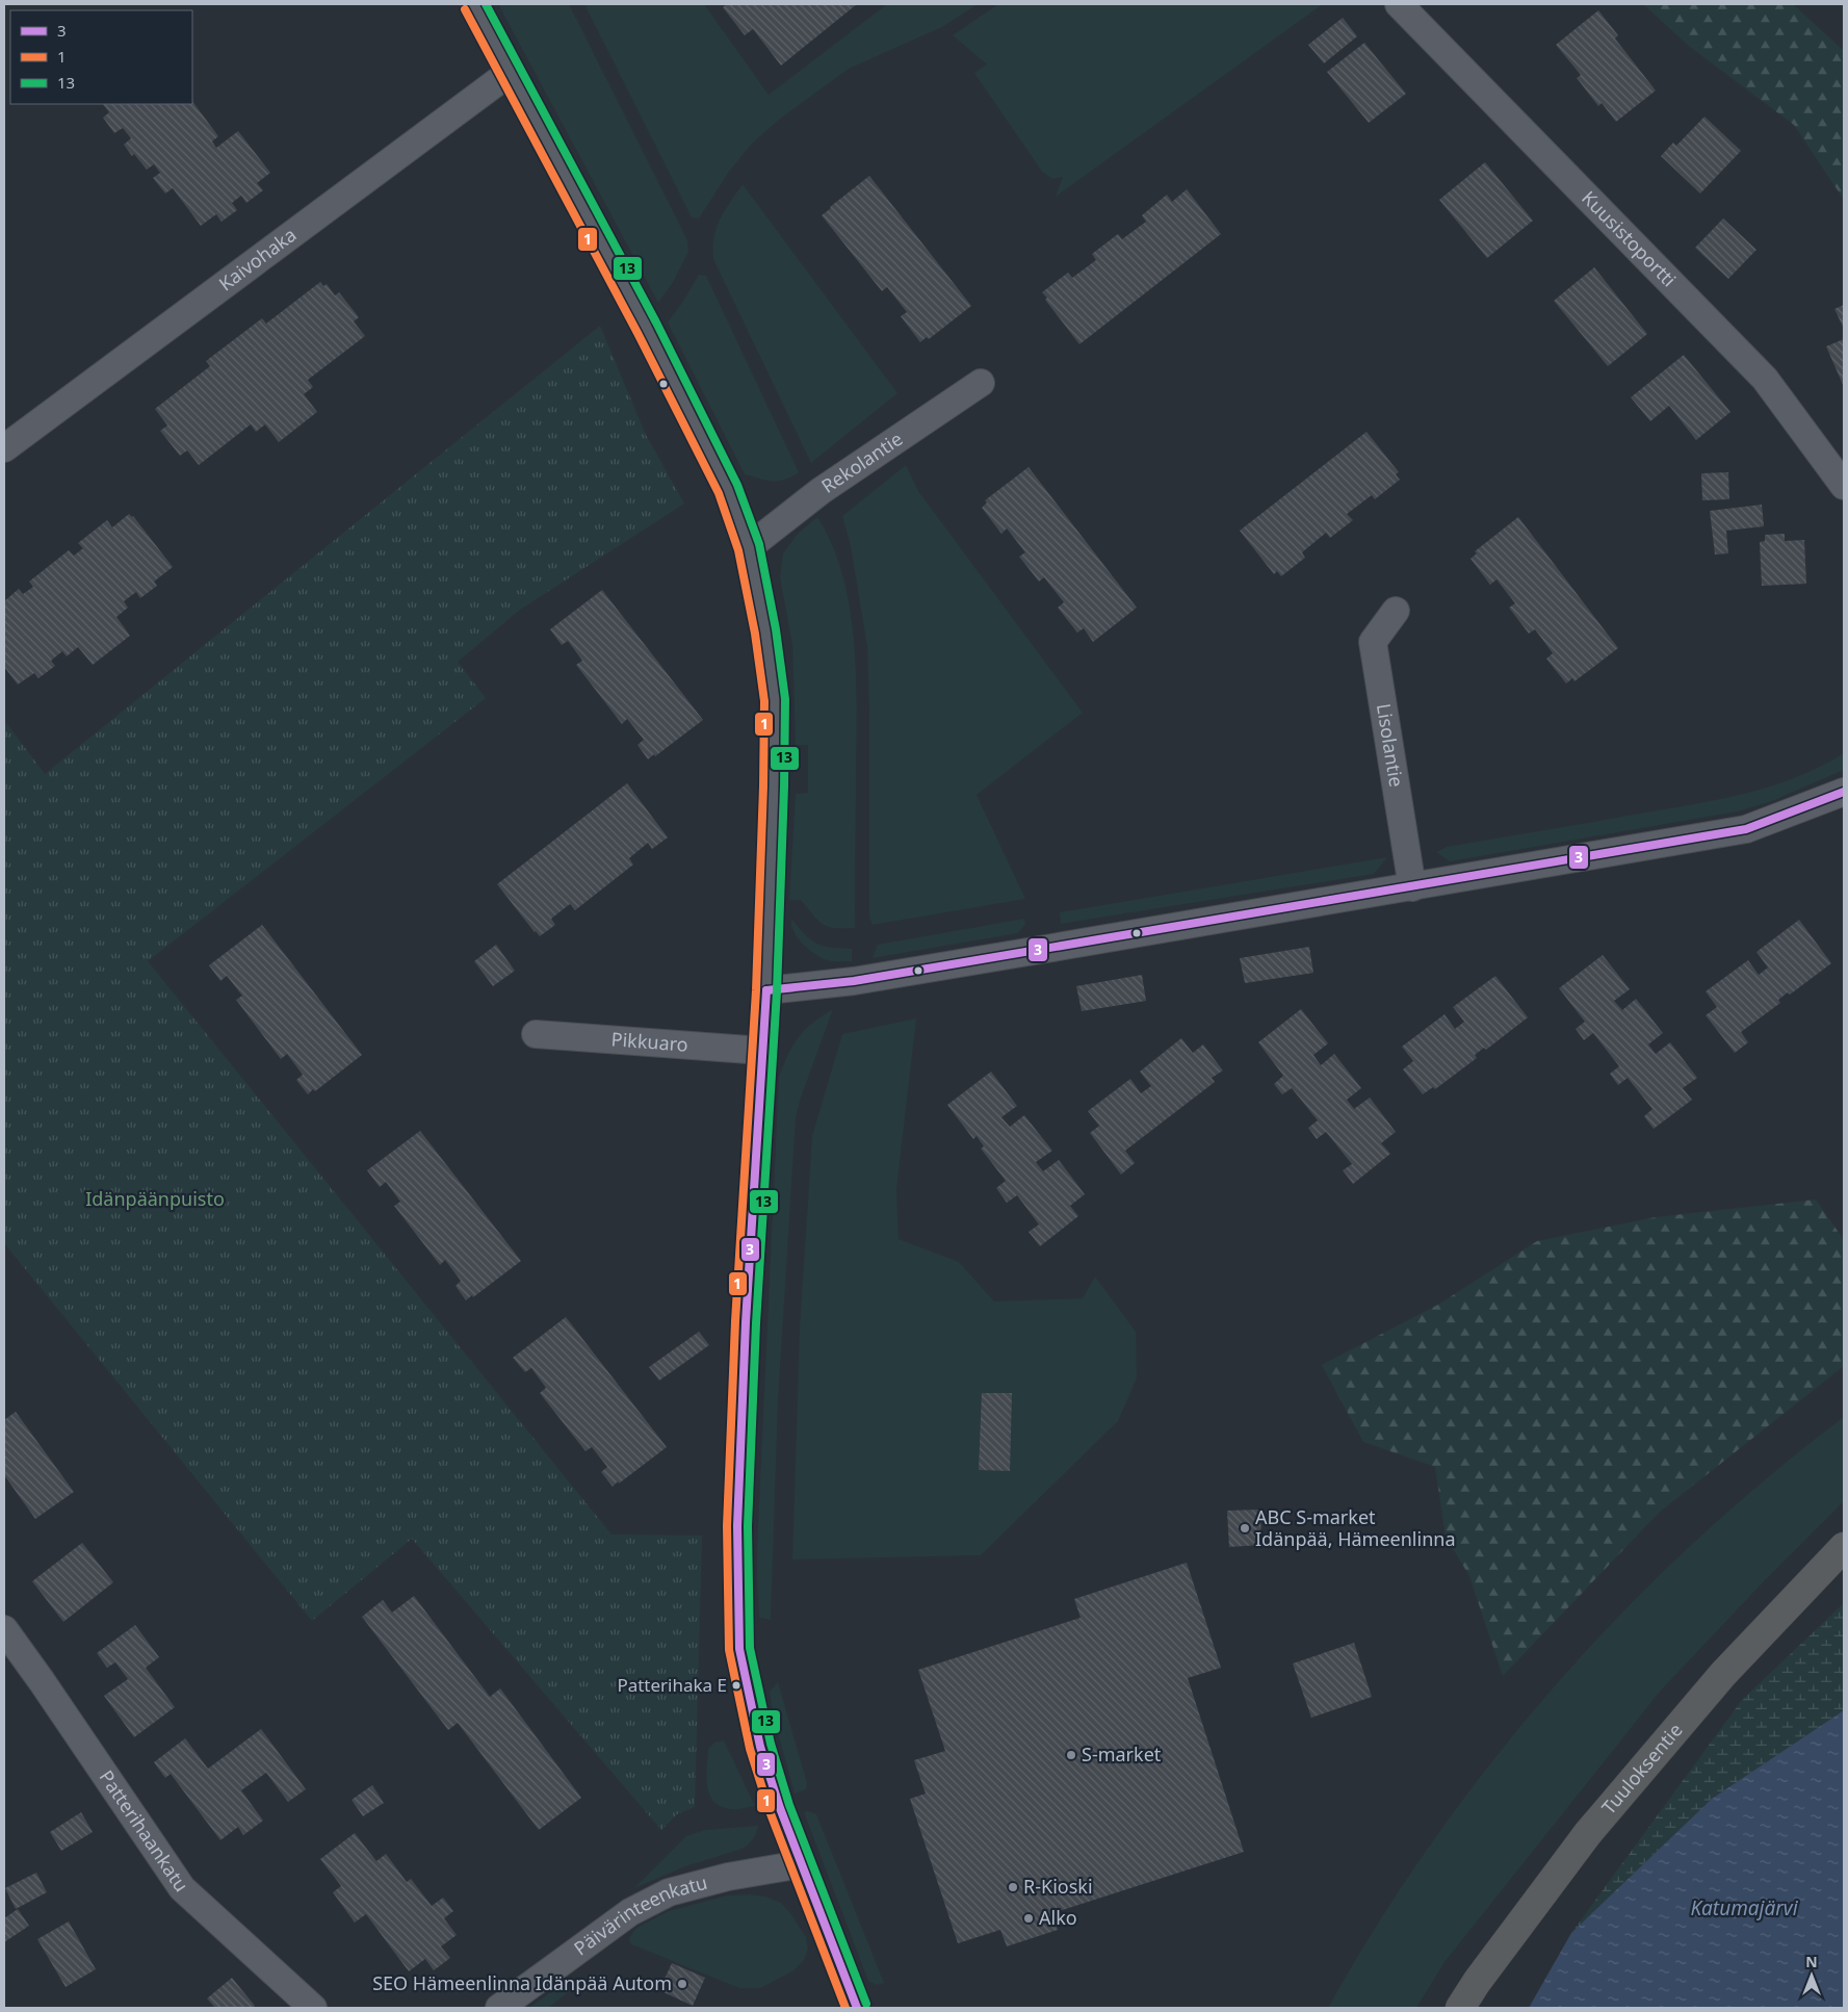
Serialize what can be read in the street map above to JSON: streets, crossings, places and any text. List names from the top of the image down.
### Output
{
  "streets": {
    "highway": ["Tuuloksentie"],
    "street": [
      "Kuusistoportti",
      "Kaivohaka",
      "Rekolantie",
      "Lisolantie",
      "Pikkuaro",
      "Patterihaankatu",
      "Päivärinteenkatu"
    ]
  },
  "water": ["Katumajärvi"],
  "parks": ["Idänpäänpuisto"],
  "places": [
    "ABC S-market Idänpää, Hämeenlinna",
    "Patterihaka E",
    "S-market",
    "R-Kioski",
    "Alko",
    "SEO Hämeenlinna Idänpää Autom"
  ],
  "lines": ["transit line 13", "transit line 1", "transit line 3"],
  "legend": ["3", "1", "13"],
  "north": "top"
}
